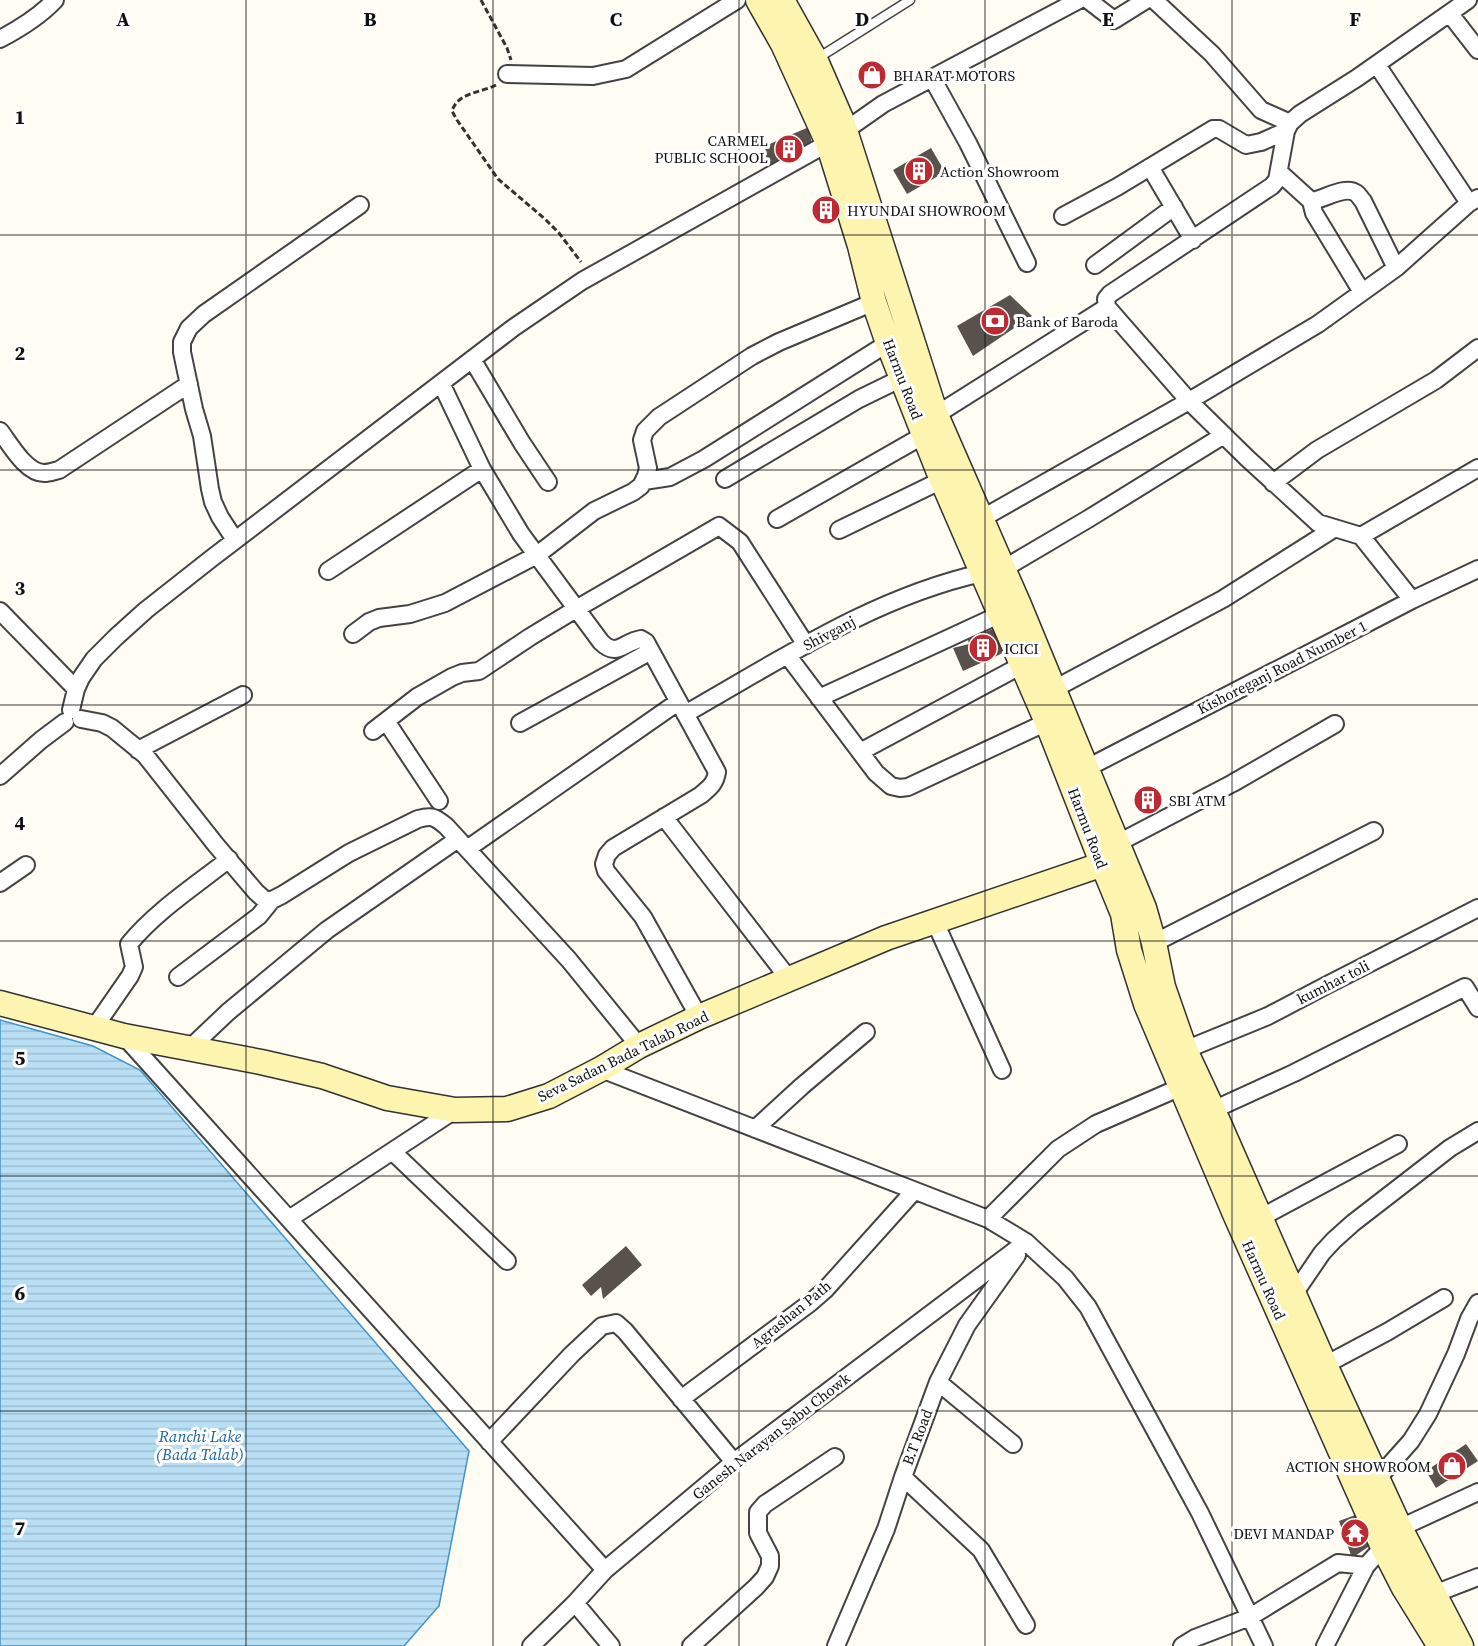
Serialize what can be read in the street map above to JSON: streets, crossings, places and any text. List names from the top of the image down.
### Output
{
  "streets": {
    "main road": ["Harmu Road", "Seva Sadan Bada Talab Road"],
    "street": [
      "Shivganj",
      "Kishoreganj Road Number 1",
      "kumhar toli",
      "Agrashan Path",
      "Ganesh Narayan Sabu Chowk",
      "B.T Road"
    ]
  },
  "crossings": [
    ["Harmu Road", "Shivganj"],
    ["Harmu Road", "Kishoreganj Road Number 1"],
    ["Harmu Road", "kumhar toli"],
    ["Harmu Road", "Seva Sadan Bada Talab Road"],
    ["Shivganj", "Seva Sadan Bada Talab Road"],
    ["Ganesh Narayan Sabu Chowk", "B.T Road"]
  ],
  "water": ["Ranchi Lake (Bada Talab)"],
  "places": {
    "shop": ["BHARAT MOTORS", "ACTION SHOWROOM"],
    "building": [
      "CARMEL PUBLIC SCHOOL",
      "Action Showroom",
      "HYUNDAI SHOWROOM",
      "ICICI",
      "SBI ATM"
    ],
    "bank": ["Bank of Baroda"],
    "temple": ["DEVI MANDAP"]
  },
  "grid": {
    "columns": [
      "A",
      "B",
      "C",
      "D",
      "E",
      "F"
    ],
    "rows": [
      "1",
      "2",
      "3",
      "4",
      "5",
      "6",
      "7"
    ]
  }
}
